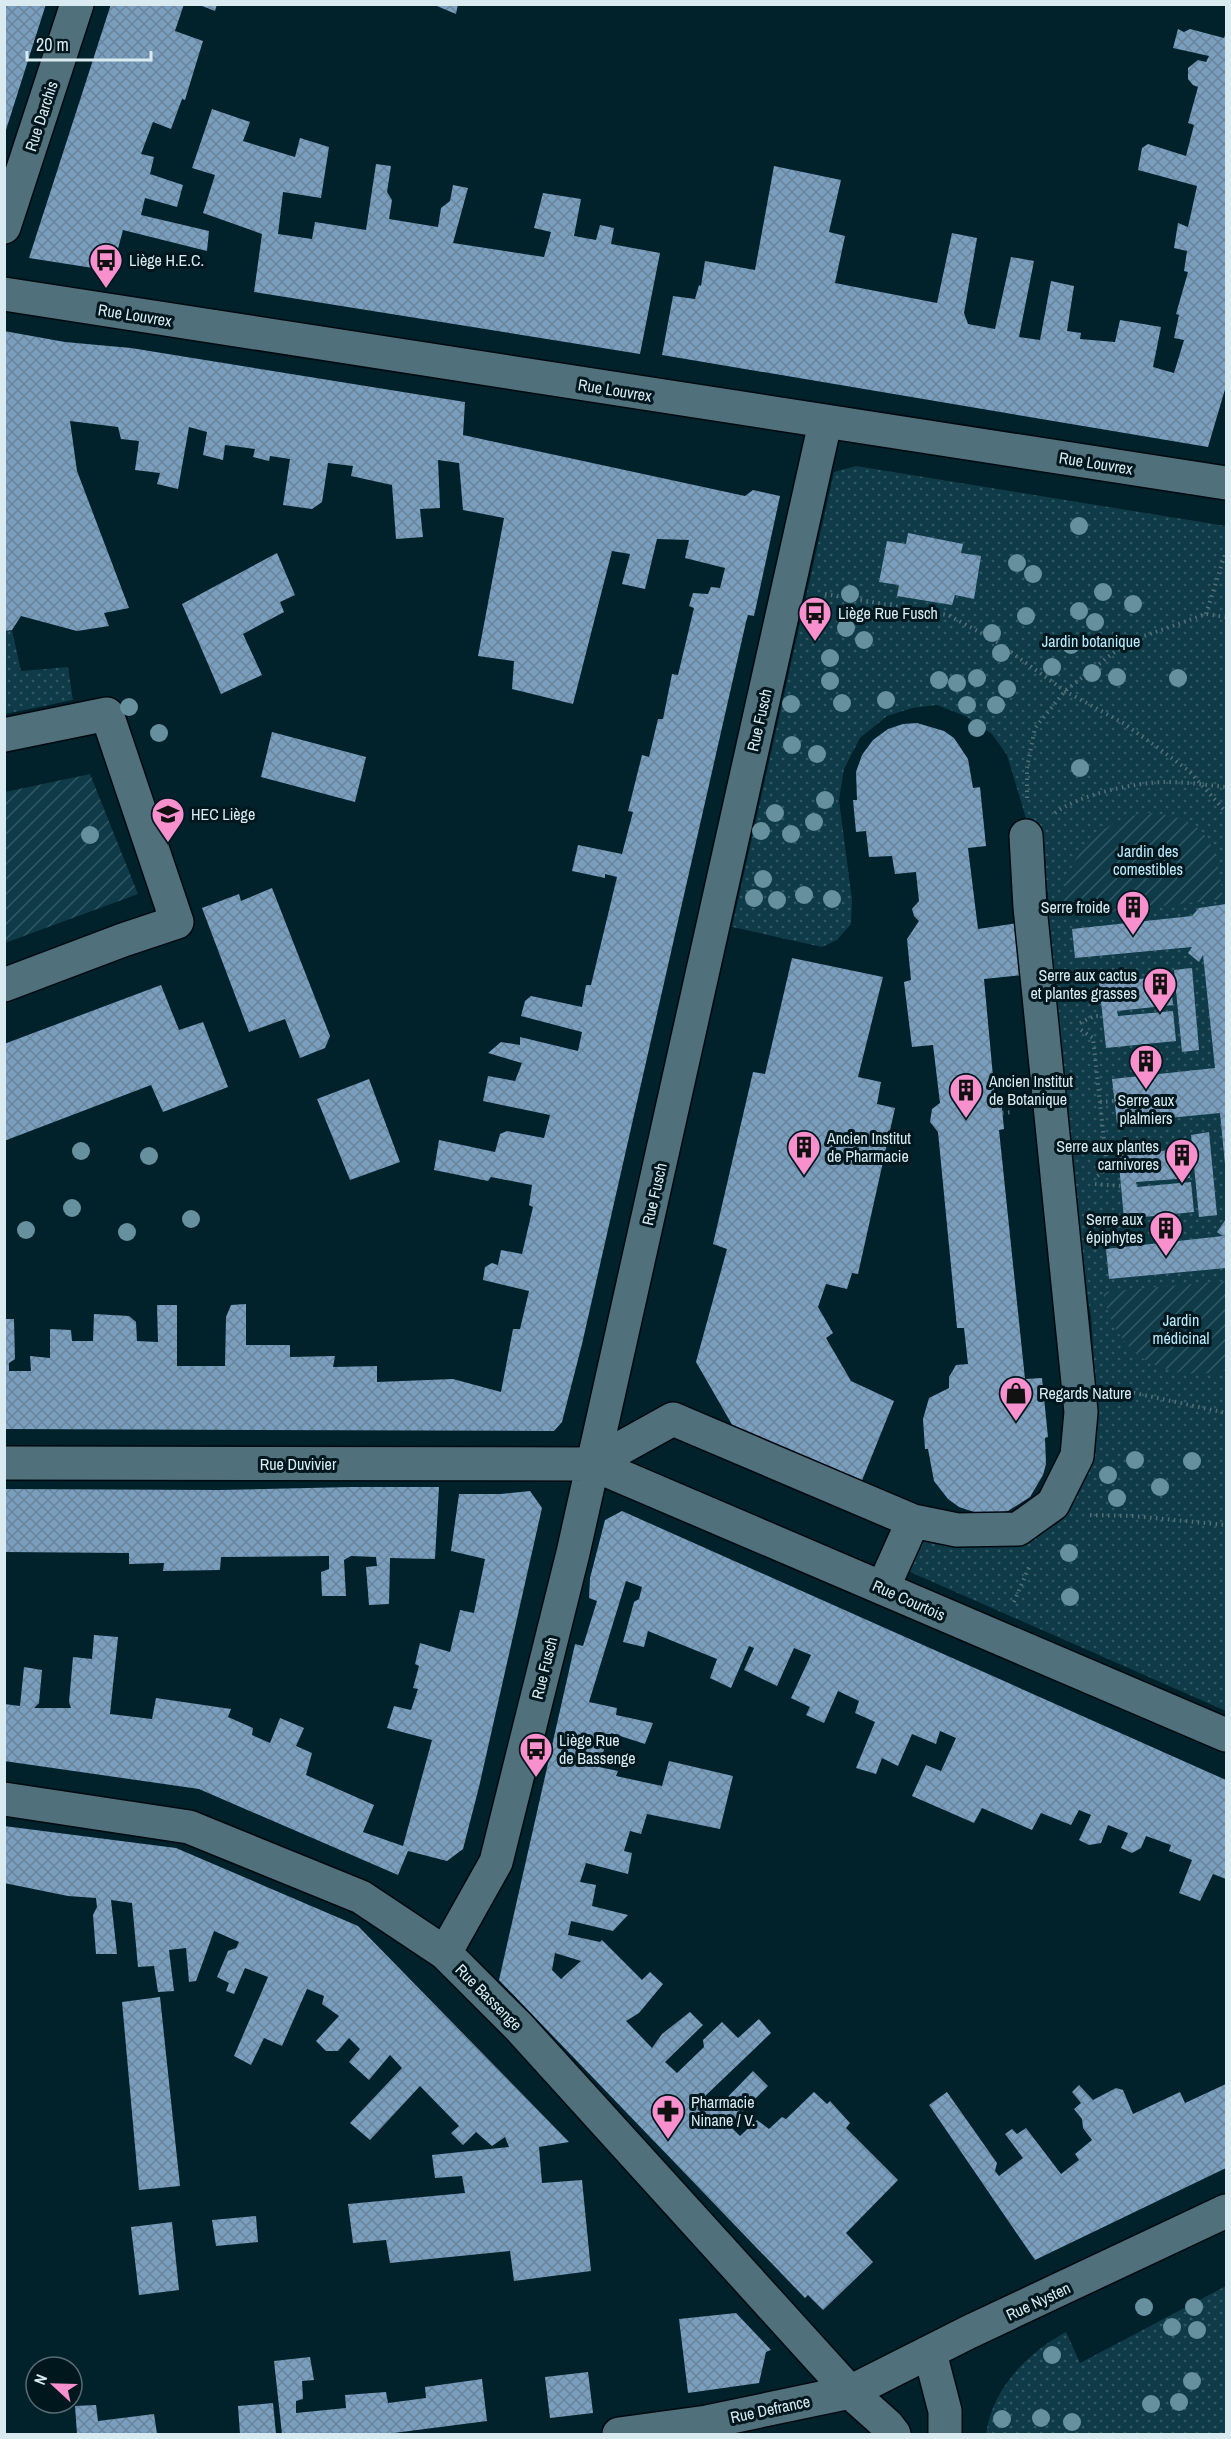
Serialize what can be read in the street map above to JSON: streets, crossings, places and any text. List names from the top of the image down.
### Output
{
  "streets": {
    "street": [
      "Rue Darchis",
      "Rue Louvrex",
      "Rue Fusch",
      "Rue Duvivier",
      "Rue Courtois",
      "Rue Bassenge",
      "Rue Nysten",
      "Rue Defrance"
    ]
  },
  "crossings": [
    ["Rue Louvrex", "Rue Fusch"],
    ["Rue Fusch", "Rue Duvivier"],
    ["Rue Fusch", "Rue Courtois"],
    ["Rue Fusch", "Rue Bassenge"],
    ["Rue Duvivier", "Rue Courtois"],
    ["Rue Bassenge", "Rue Nysten"],
    ["Rue Bassenge", "Rue Defrance"],
    ["Rue Nysten", "Rue Defrance"]
  ],
  "parks": ["Jardin botanique", "Jardin des comestibles", "Jardin médicinal"],
  "places": {
    "bus stop": ["Liège H.E.C.", "Liège Rue Fusch", "Liège Rue de Bassenge"],
    "school or university": ["HEC Liège"],
    "building": [
      "Serre froide",
      "Serre aux cactus et plantes grasses",
      "Serre aux plalmiers",
      "Ancien Institut de Botanique",
      "Ancien Institut de Pharmacie",
      "Serre aux plantes carnivores",
      "Serre aux épiphytes"
    ],
    "shop": ["Regards Nature"],
    "pharmacy": ["Pharmacie Ninane / V."]
  },
  "scale_bar": "20 m",
  "north": "left"
}
